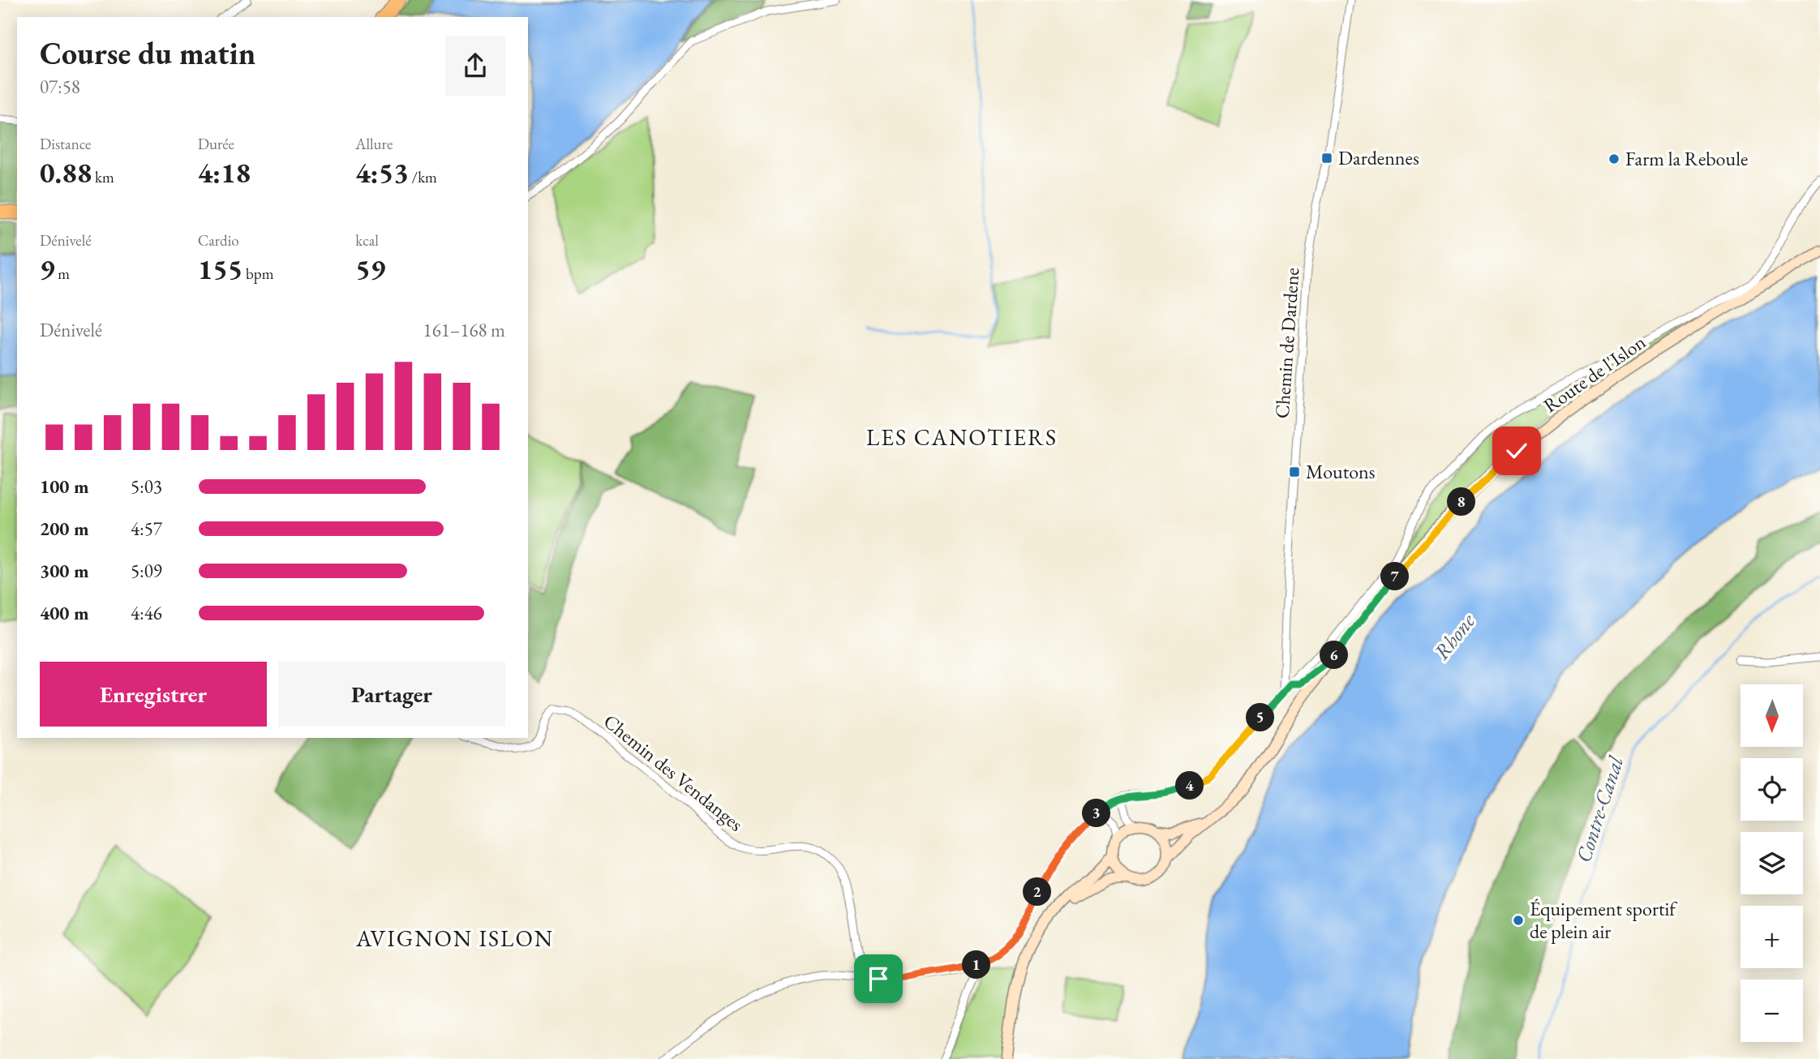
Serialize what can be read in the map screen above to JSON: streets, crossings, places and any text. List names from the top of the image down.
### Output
{
  "streets": {
    "street": ["Chemin de Dardene", "Route de l'Islon", "Chemin des Vendanges"]
  },
  "districts": ["LES CANOTIERS", "AVIGNON ISLON"],
  "water": ["Rhone", "Contre-Canal"],
  "places": {
    "transit": ["Dardennes", "Moutons"],
    "other": ["Farm la Reboule", "Équipement sportif de plein air"]
  },
  "north": "bottom",
  "page": {
    "heading": ["Course du matin", "07:58"],
    "stats": [
      ["Distance", "0.88 km"],
      ["Durée", "4:18"],
      ["Allure", "4:53 /km"],
      ["Dénivelé", "9 m"],
      ["Cardio", "155 bpm"],
      ["kcal", "59"]
    ],
    "chart": ["Dénivelé", "161–168 m"],
    "list": [
      {
        "name": "100 m",
        "note": "5:03"
      },
      {
        "name": "200 m",
        "note": "4:57"
      },
      {
        "name": "300 m",
        "note": "5:09"
      },
      {
        "name": "400 m",
        "note": "4:46"
      }
    ],
    "pins": [
      "8",
      "7",
      "6",
      "5",
      "4",
      "3",
      "2",
      "1"
    ],
    "buttons": ["Enregistrer", "Partager"],
    "map_buttons": ["+", "−"]
  }
}
